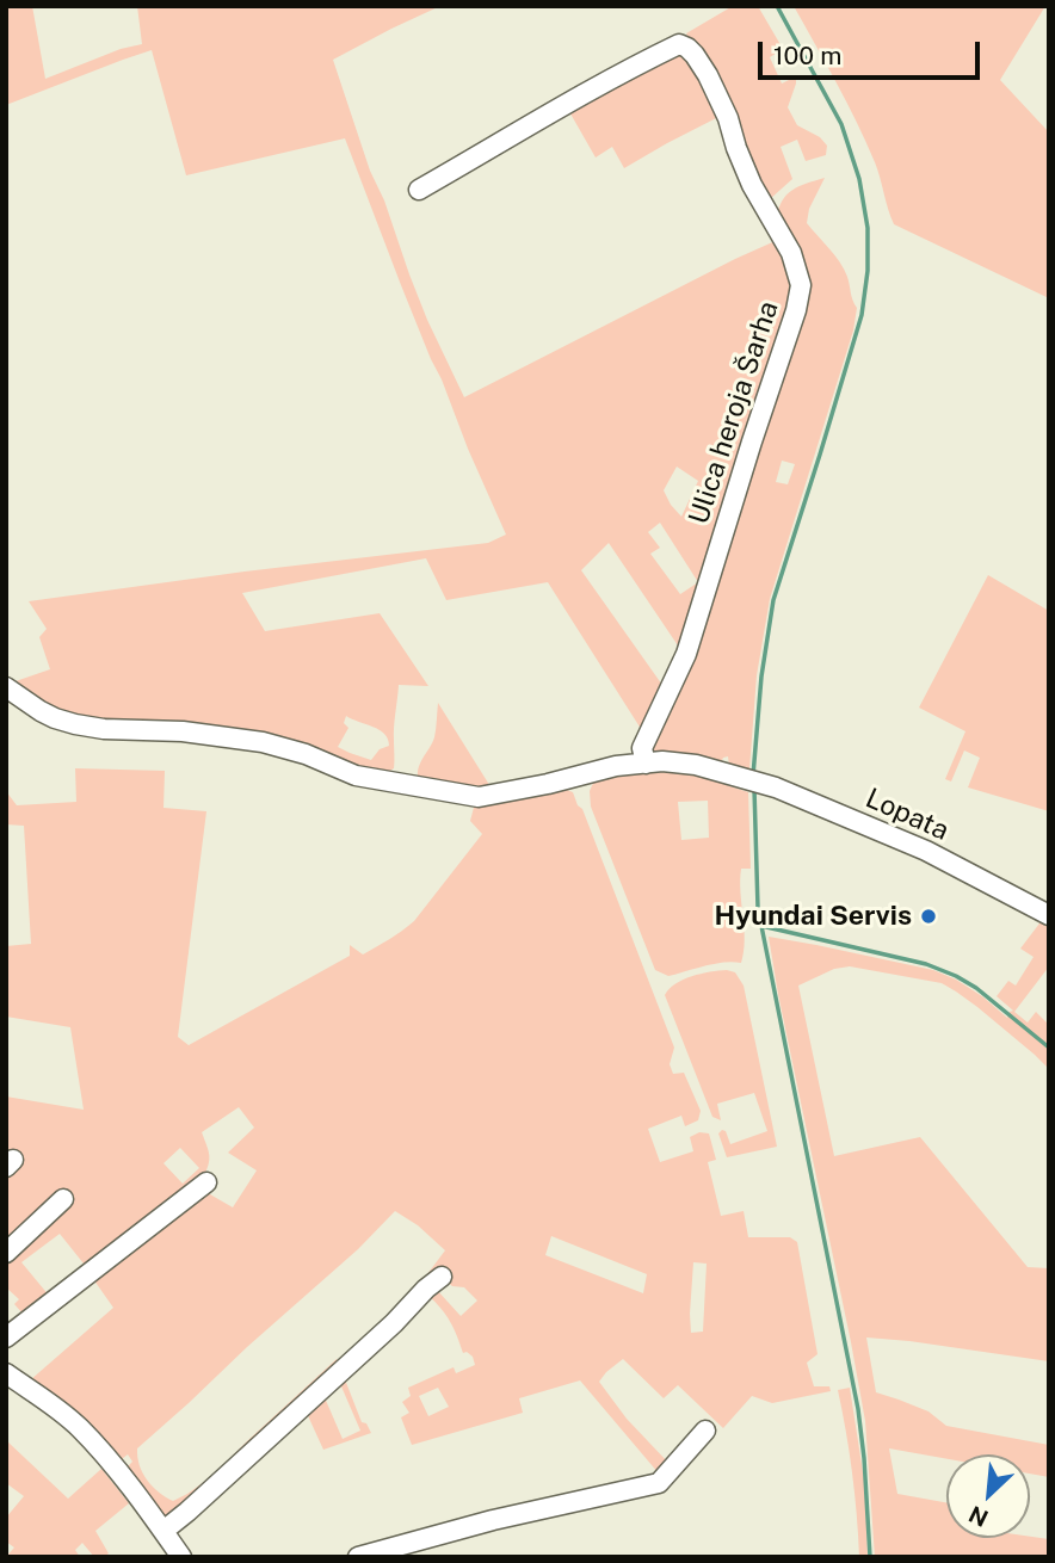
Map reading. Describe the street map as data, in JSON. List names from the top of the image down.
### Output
{
  "streets": {
    "street": ["Ulica heroja Šarha", "Lopata"]
  },
  "crossings": [
    ["Ulica heroja Šarha", "Lopata"]
  ],
  "places": ["Hyundai Servis"],
  "scale_bar": "100 m",
  "north": "bottom left"
}
